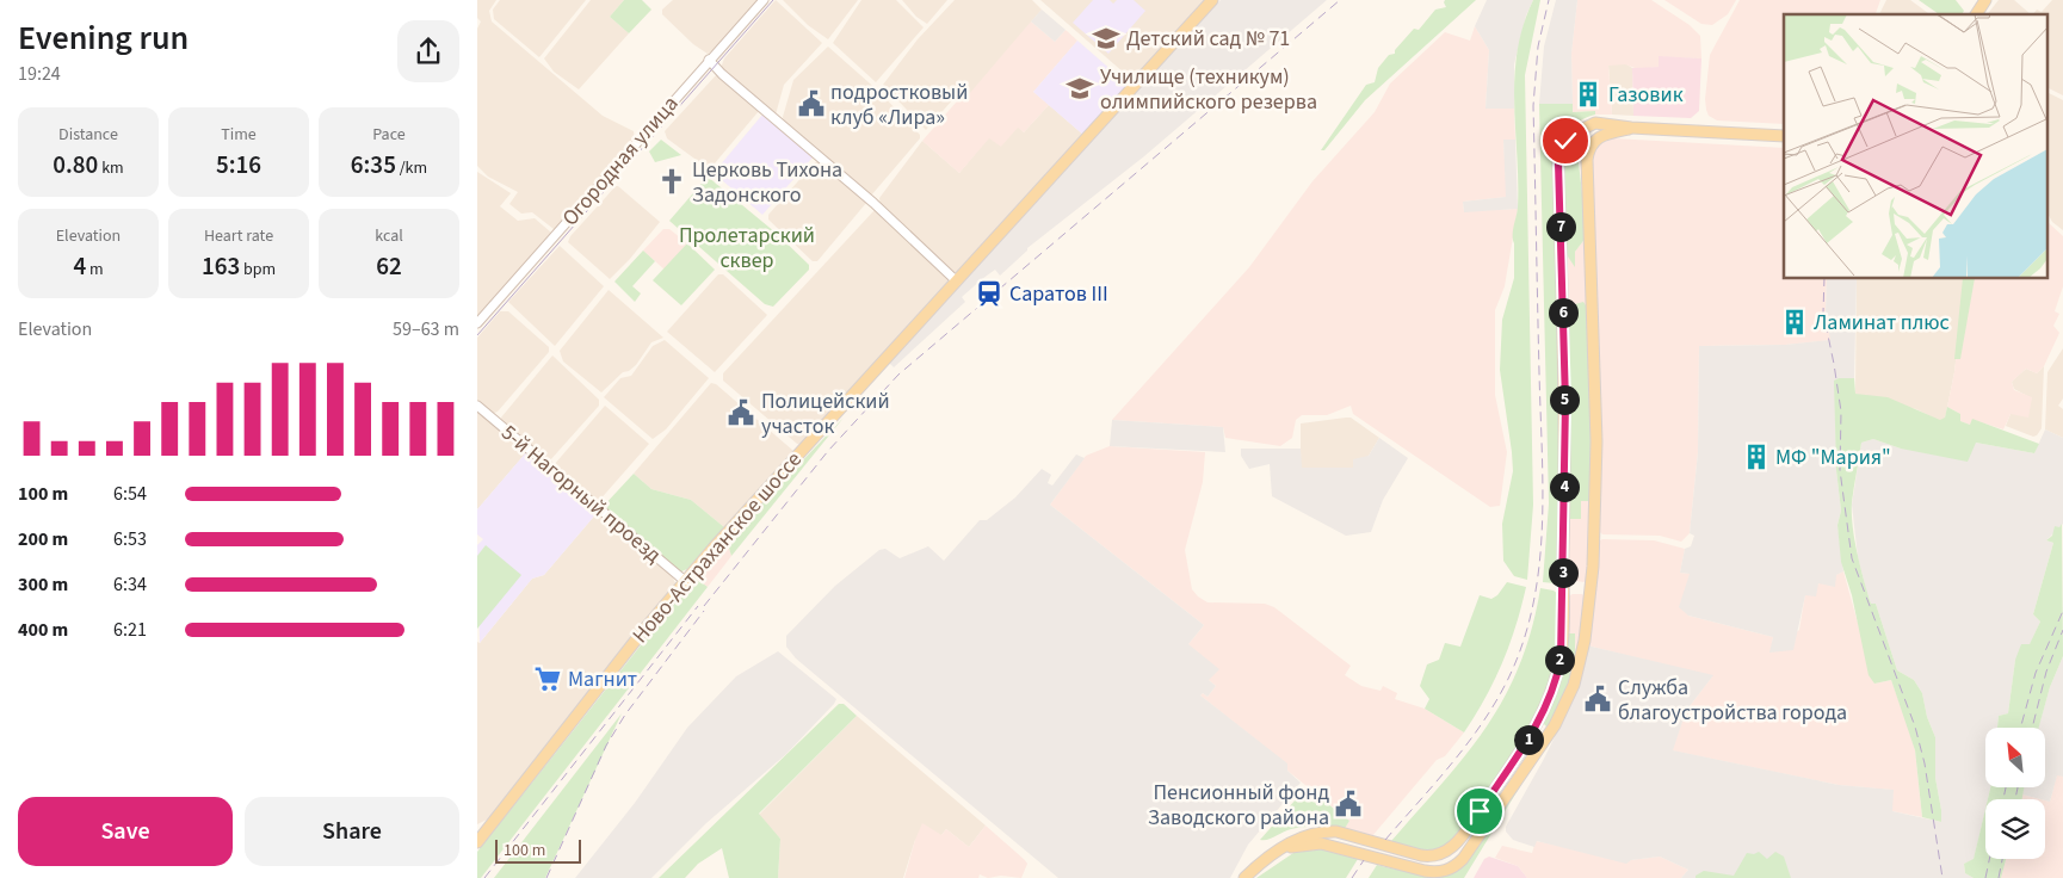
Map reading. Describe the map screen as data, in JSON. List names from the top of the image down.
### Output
{
  "streets": {
    "main road": ["Ново-Астраханское шоссе"],
    "street": ["Огородная улица", "5-й Нагорный проезд"]
  },
  "crossings": [
    ["5-й Нагорный проезд", "Ново-Астраханское шоссе"]
  ],
  "parks": ["Пролетарский сквер"],
  "places": {
    "school or university": ["Детский сад № 71", "Училище (техникум) олимпийского резерва"],
    "building": ["Газовик", "Ламинат плюс", "МФ \"Мария\""],
    "public building": [
      "подростковый клуб «Лира»",
      "Полицейский участок",
      "Служба благоустройства города",
      "Пенсионный фонд Заводского района"
    ],
    "church": ["Церковь Тихона Задонского"],
    "station": ["Саратов III"],
    "supermarket": ["Магнит"]
  },
  "scale_bar": "100 m",
  "north": "top left",
  "page": {
    "heading": ["Evening run", "19:24"],
    "stats": [
      ["Distance", "0.80 km"],
      ["Time", "5:16"],
      ["Pace", "6:35 /km"],
      ["Elevation", "4 m"],
      ["Heart rate", "163 bpm"],
      ["kcal", "62"]
    ],
    "pins": [
      "7",
      "6",
      "5",
      "4",
      "3",
      "2",
      "1"
    ],
    "chart": ["Elevation", "59–63 m"],
    "list": [
      {
        "name": "100 m",
        "note": "6:54"
      },
      {
        "name": "200 m",
        "note": "6:53"
      },
      {
        "name": "300 m",
        "note": "6:34"
      },
      {
        "name": "400 m",
        "note": "6:21"
      }
    ],
    "buttons": ["Save", "Share"],
    "scale": "100 m"
  }
}
